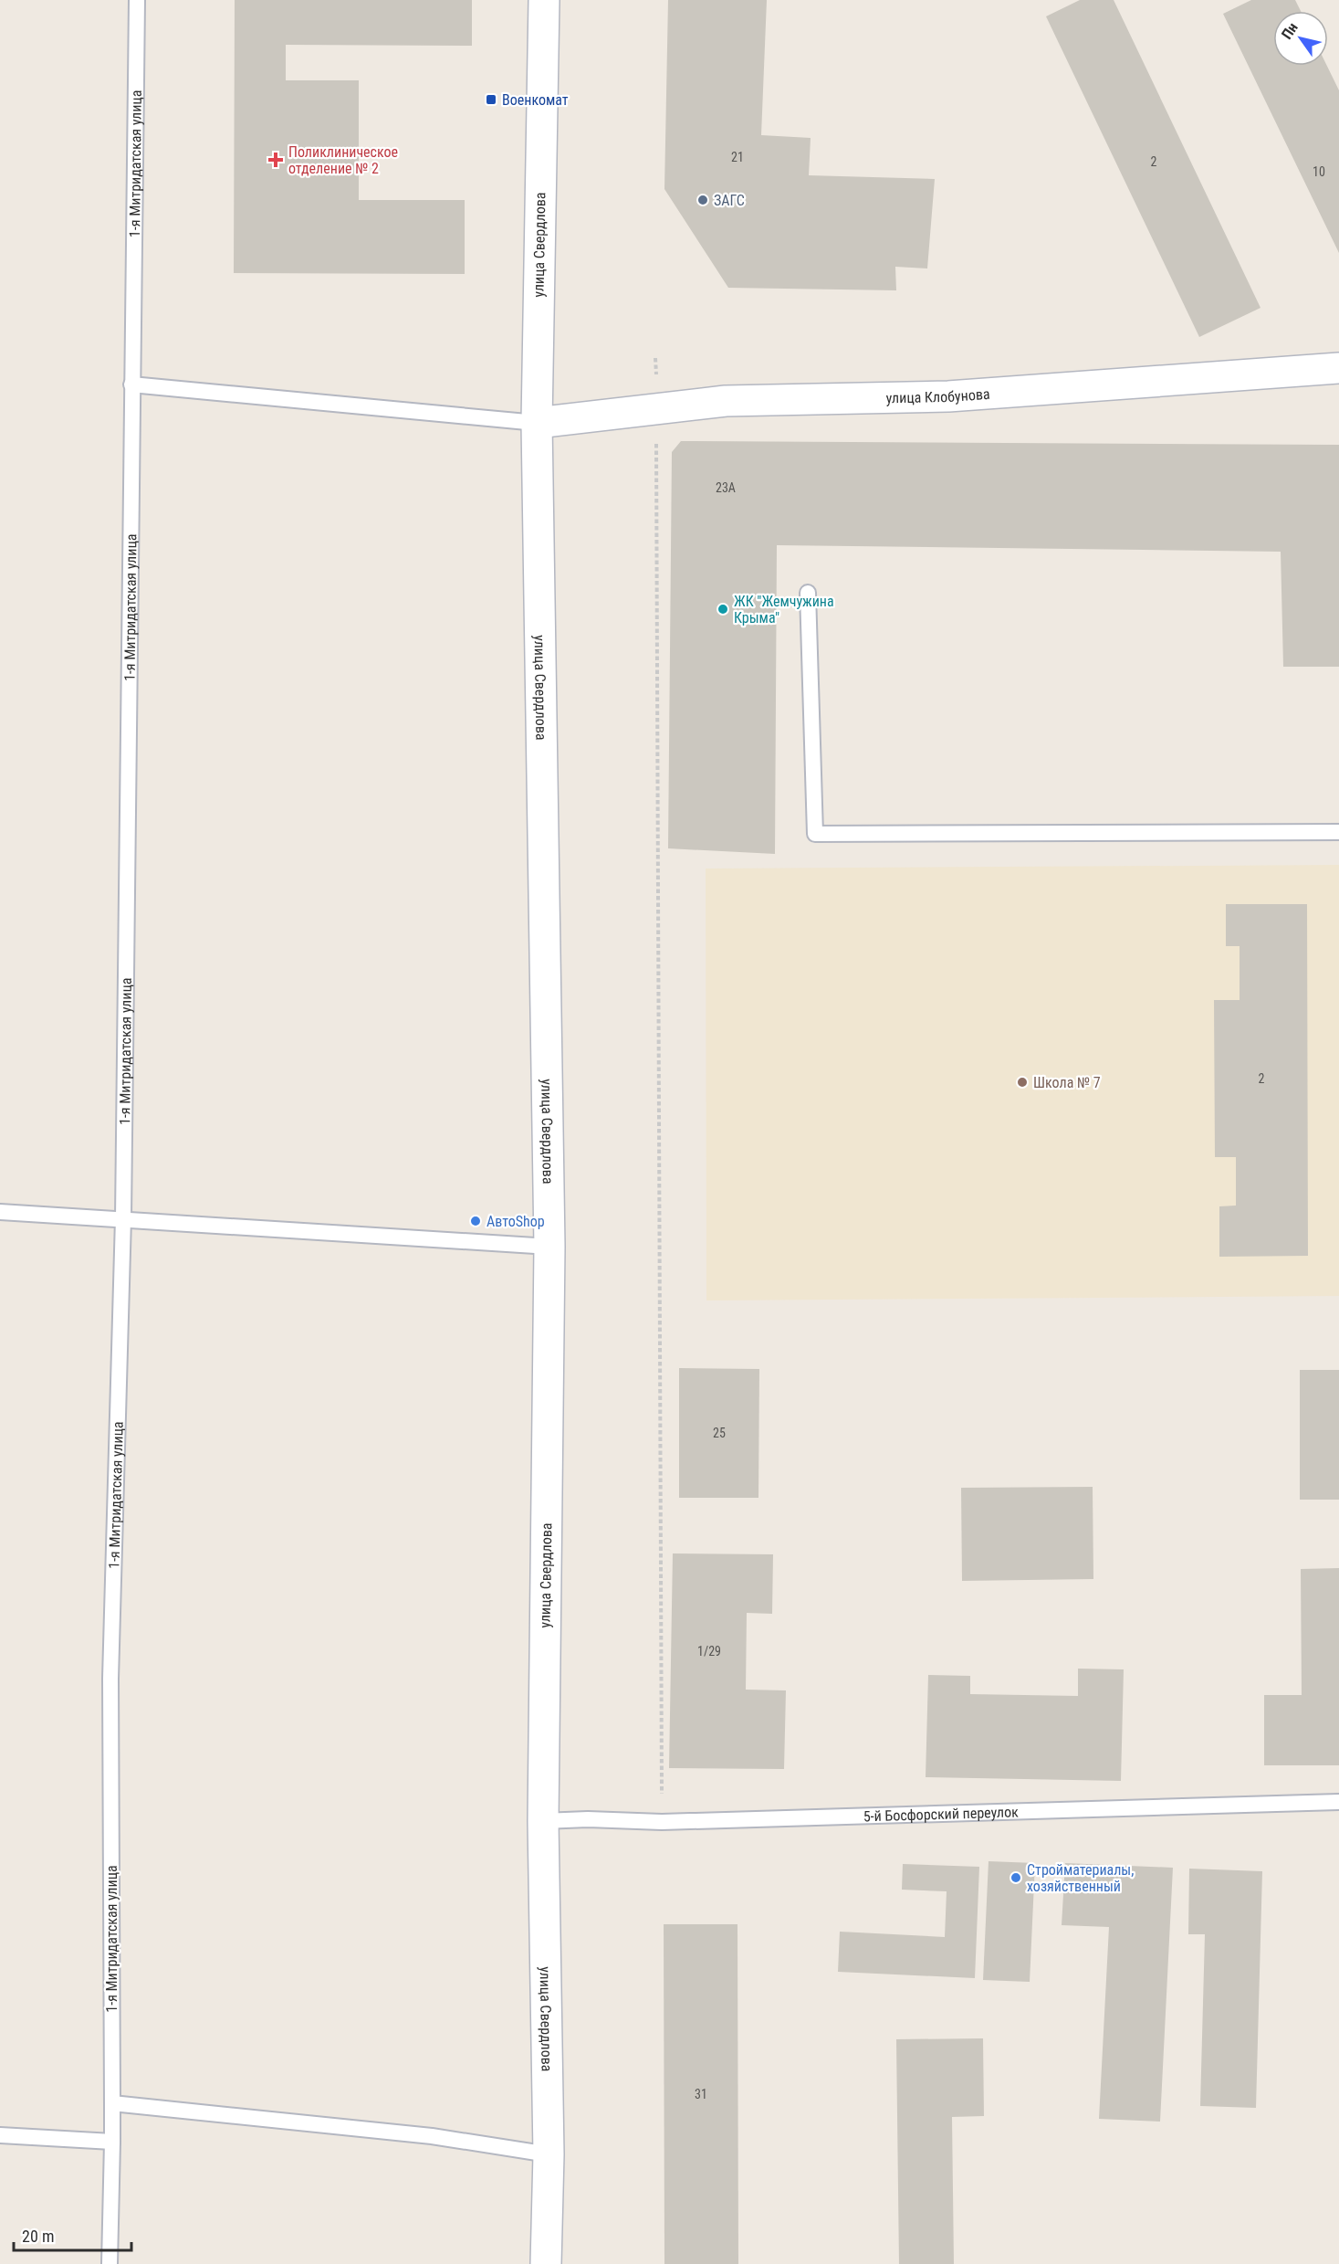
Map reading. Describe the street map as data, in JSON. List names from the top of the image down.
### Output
{
  "streets": {
    "main road": ["улица Свердлова", "улица Клобунова"],
    "lane": ["1-я Митридатская улица", "5-й Босфорский переулок"]
  },
  "crossings": [
    ["улица Свердлова", "улица Клобунова"],
    ["улица Свердлова", "5-й Босфорский переулок"]
  ],
  "places": {
    "transit": ["Военкомат"],
    "health": ["Поликлиническое отделение № 2"],
    "other": [
      "ЗАГС",
      "ЖК \"Жемчужина Крыма\"",
      "Школа № 7",
      "АвтоShop",
      "Стройматериалы, хозяйственный"
    ]
  },
  "house_numbers": [
    "21",
    "2",
    "10",
    "23А",
    "2",
    "25",
    "1/29",
    "31"
  ],
  "scale_bar": "20 m",
  "north": "top left"
}
